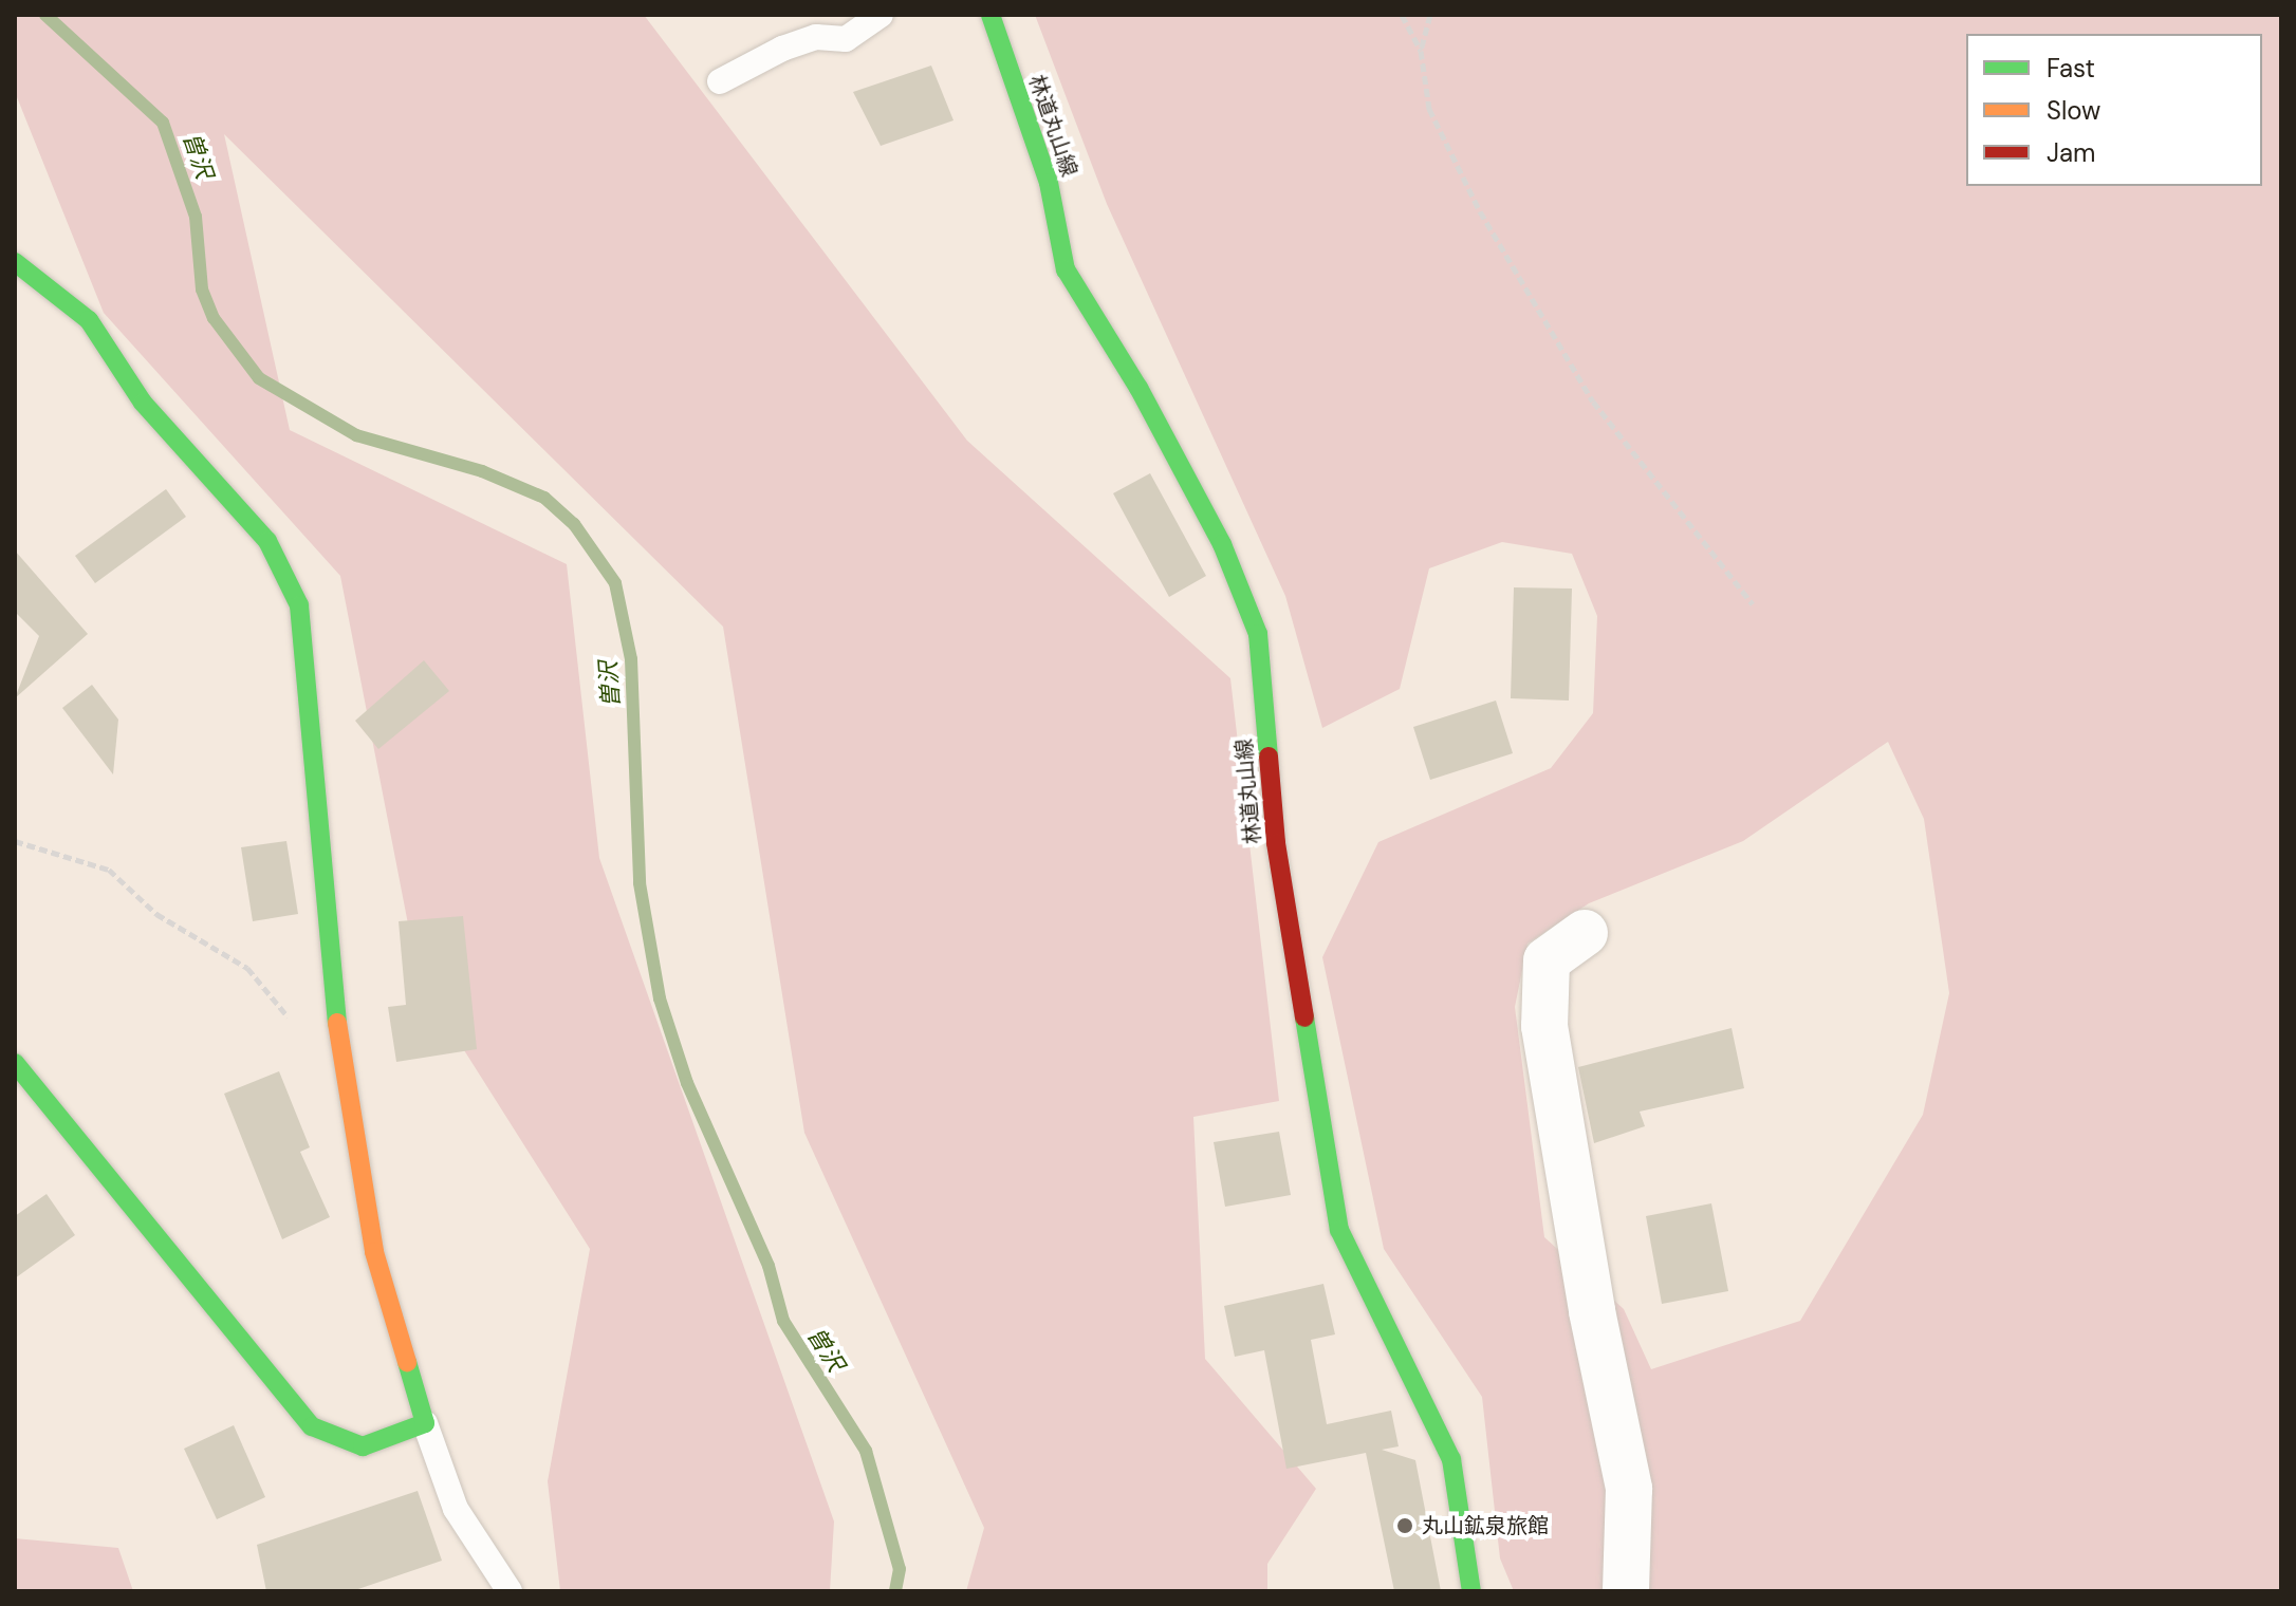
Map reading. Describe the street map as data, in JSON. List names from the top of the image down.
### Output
{
  "streets": {
    "street": ["林道丸山線"]
  },
  "water": ["曽沢"],
  "places": ["丸山鉱泉旅館"],
  "legend": ["Fast", "Slow", "Jam"]
}
